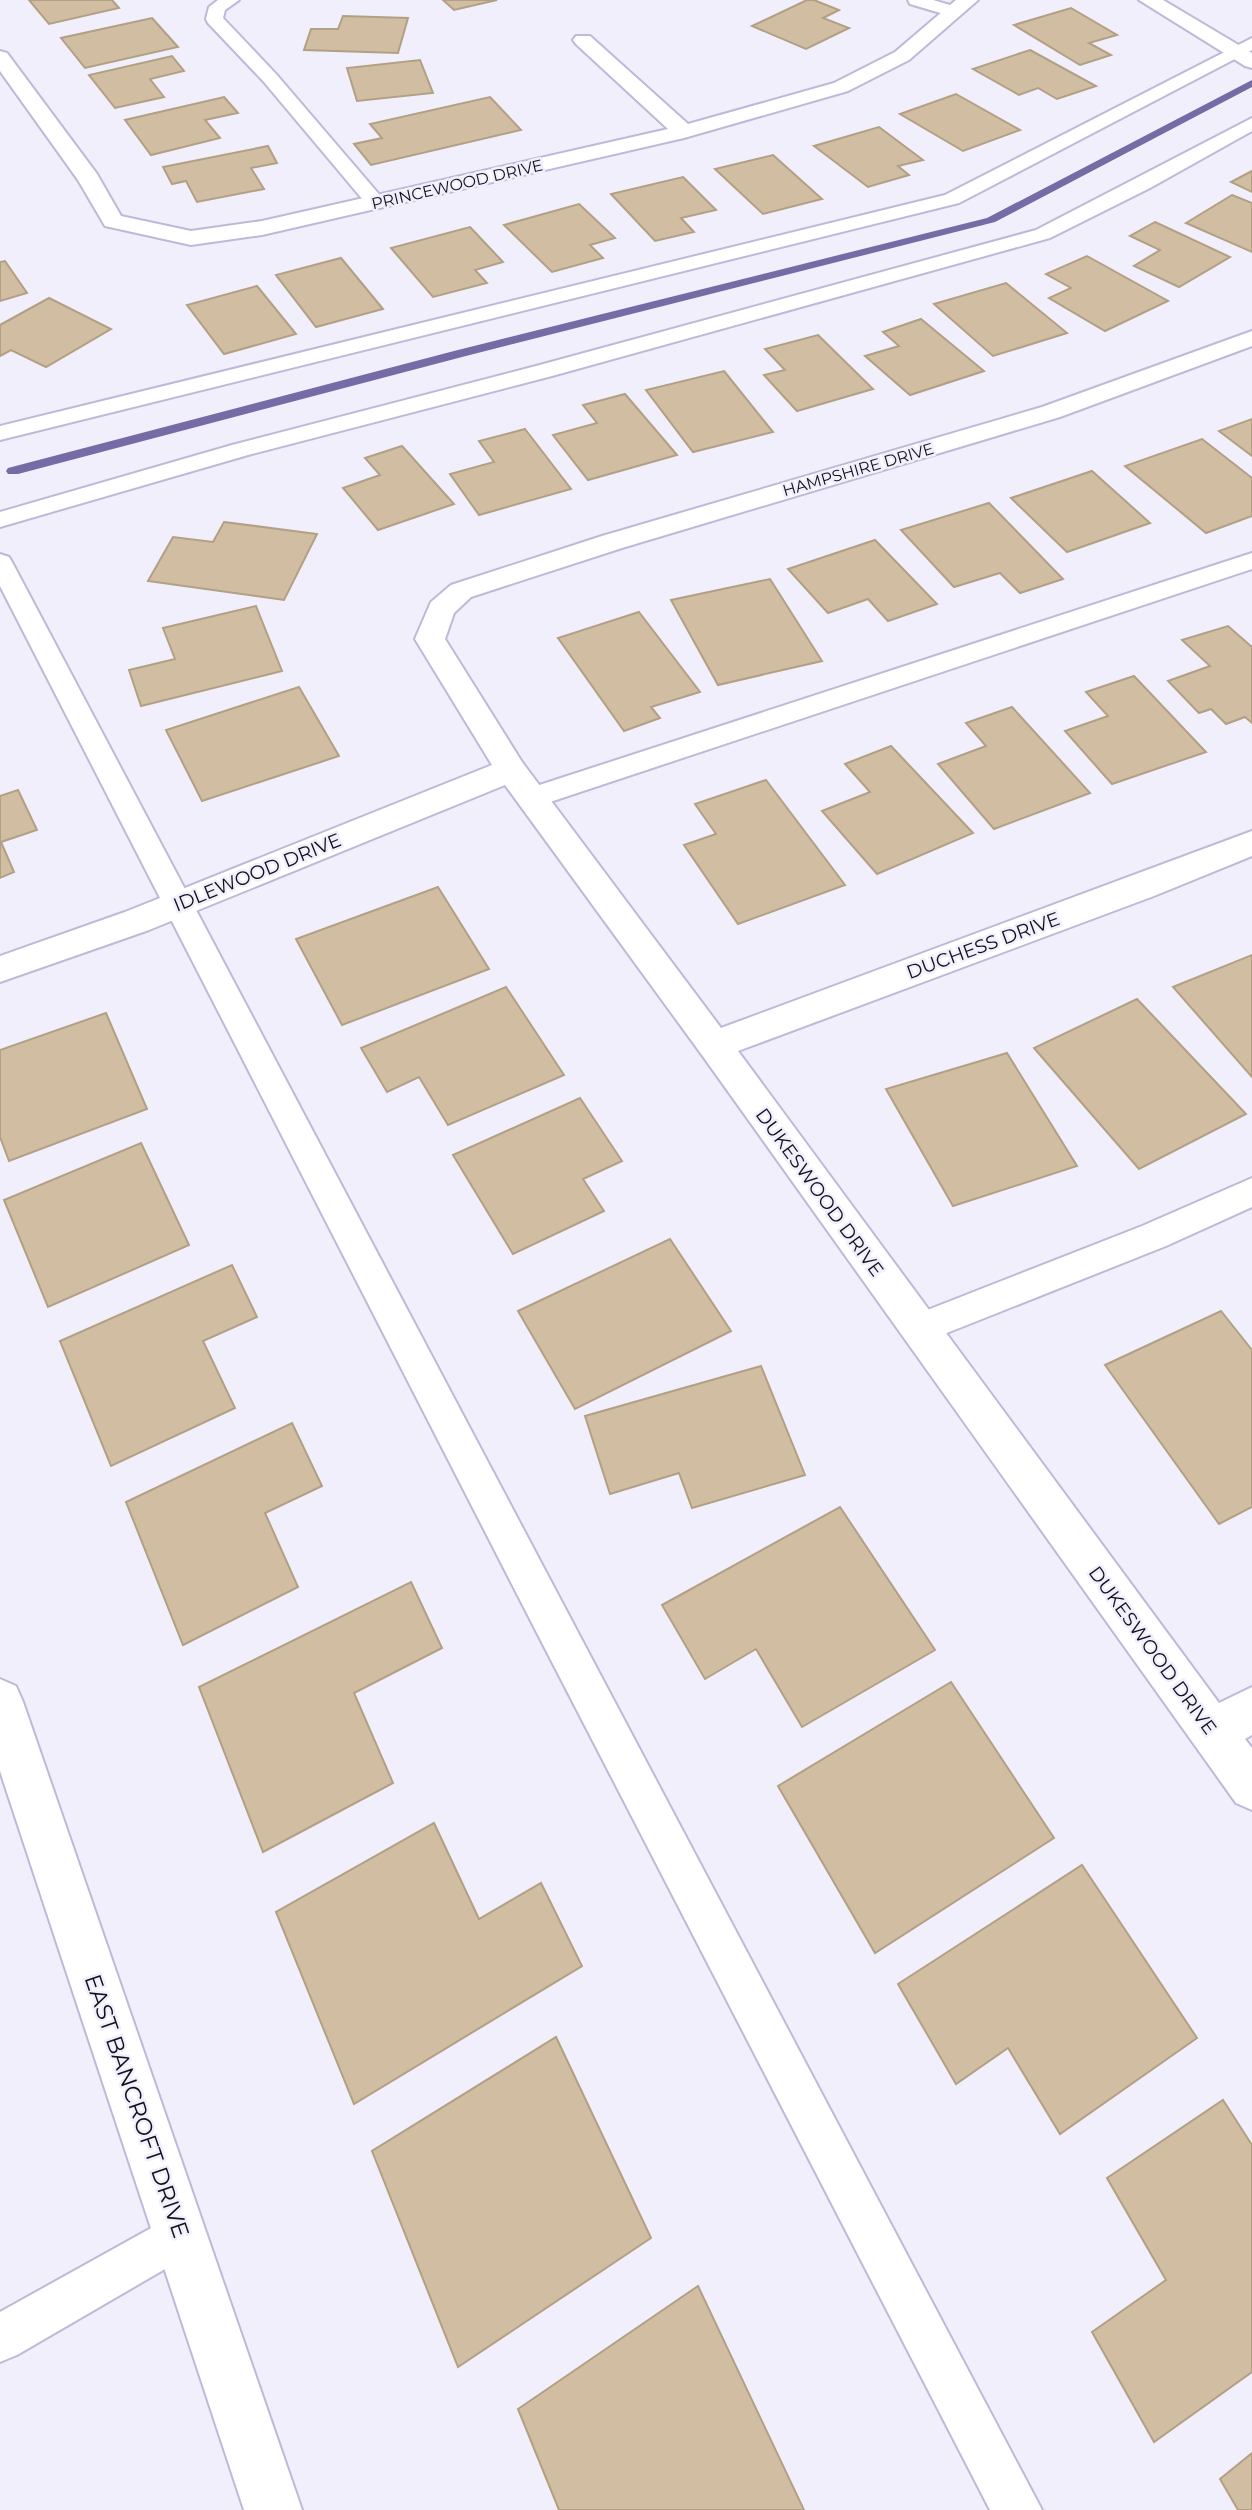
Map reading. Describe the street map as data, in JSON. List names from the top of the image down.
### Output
{
  "streets": {
    "street": [
      "PRINCEWOOD DRIVE",
      "HAMPSHIRE DRIVE",
      "IDLEWOOD DRIVE",
      "DUCHESS DRIVE",
      "DUKESWOOD DRIVE",
      "EAST BANCROFT DRIVE"
    ]
  },
  "crossings": [
    ["HAMPSHIRE DRIVE", "DUKESWOOD DRIVE"],
    ["IDLEWOOD DRIVE", "DUKESWOOD DRIVE"],
    ["DUCHESS DRIVE", "DUKESWOOD DRIVE"]
  ]
}
